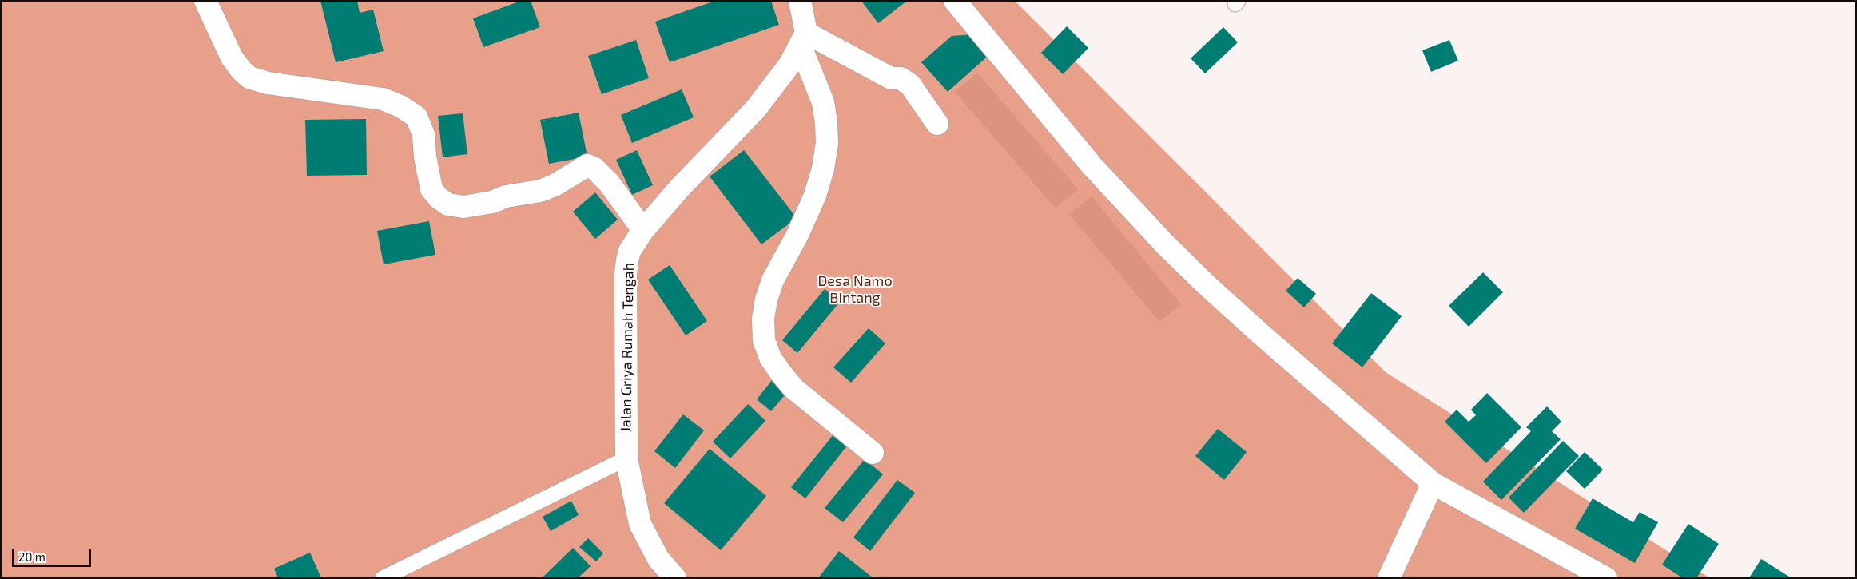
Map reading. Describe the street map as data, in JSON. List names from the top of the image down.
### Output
{
  "streets": {
    "street": ["Jalan Griya Rumah Tengah"]
  },
  "parks": ["Desa Namo Bintang"],
  "scale_bar": "20 m"
}
